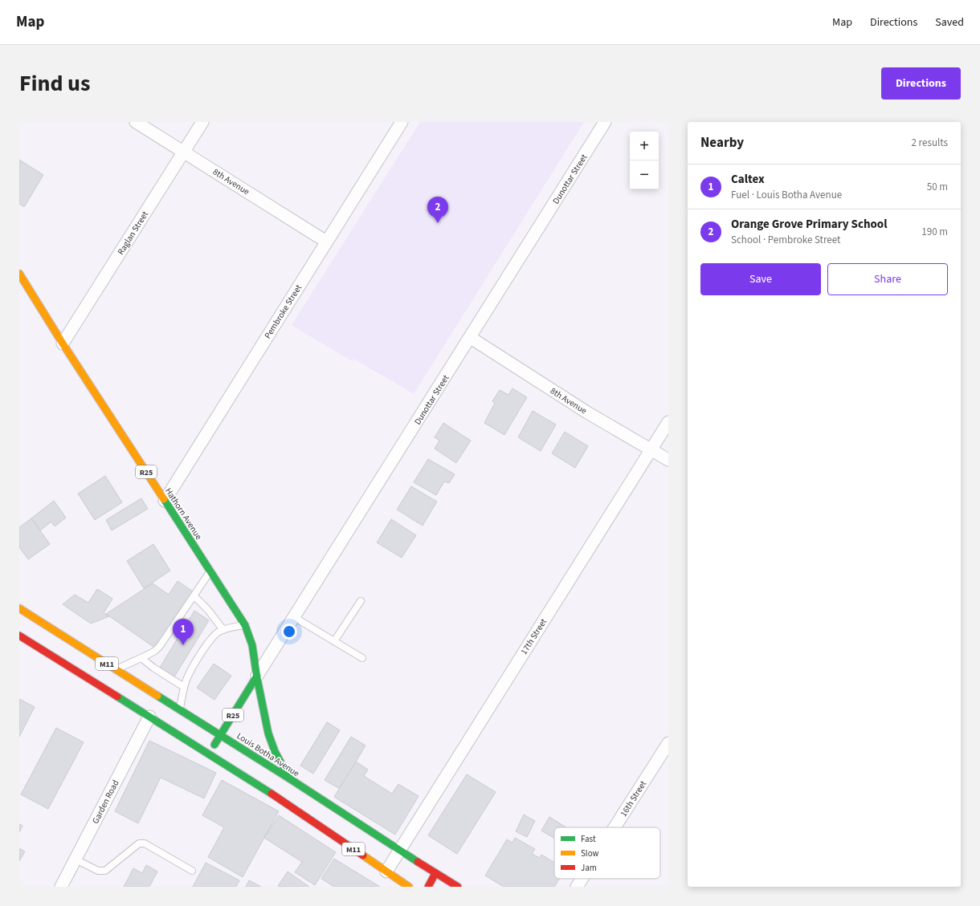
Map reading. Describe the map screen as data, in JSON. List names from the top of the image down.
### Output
{
  "streets": {
    "main road": [
      "R25",
      "Hathorn Avenue",
      "M11",
      "Louis Botha Avenue"
    ],
    "street": [
      "Dunottar Street",
      "8th Avenue",
      "Raglan Street",
      "Pembroke Street",
      "17th Street",
      "16th Street",
      "Garden Road"
    ]
  },
  "crossings": [
    ["Dunottar Street", "8th Avenue"],
    ["Dunottar Street", "R25"],
    ["Dunottar Street", "Hathorn Avenue"],
    ["8th Avenue", "Raglan Street"],
    ["8th Avenue", "Pembroke Street"],
    ["8th Avenue", "17th Street"],
    ["Raglan Street", "Hathorn Avenue"],
    ["Pembroke Street", "Hathorn Avenue"],
    ["R25", "Hathorn Avenue"],
    ["R25", "M11"],
    ["R25", "Louis Botha Avenue"],
    ["Hathorn Avenue", "Louis Botha Avenue"],
    ["17th Street", "M11"],
    ["17th Street", "Louis Botha Avenue"],
    ["M11", "Garden Road"]
  ],
  "legend": ["Fast", "Slow", "Jam"],
  "page": {
    "header": "Map",
    "nav": ["Map", "Directions", "Saved"],
    "title": "Find us",
    "buttons": [
      "Directions",
      ["Save", "Share"]
    ],
    "heading": ["Nearby", "2 results"],
    "map_buttons": ["+", "−"],
    "list": [
      {
        "mark": "1",
        "name": "Caltex",
        "note": "Fuel · Louis Botha Avenue",
        "value": "50 m"
      },
      {
        "mark": "2",
        "name": "Orange Grove Primary School",
        "note": "School · Pembroke Street",
        "value": "190 m"
      }
    ],
    "pins": ["2", "1"]
  }
}
